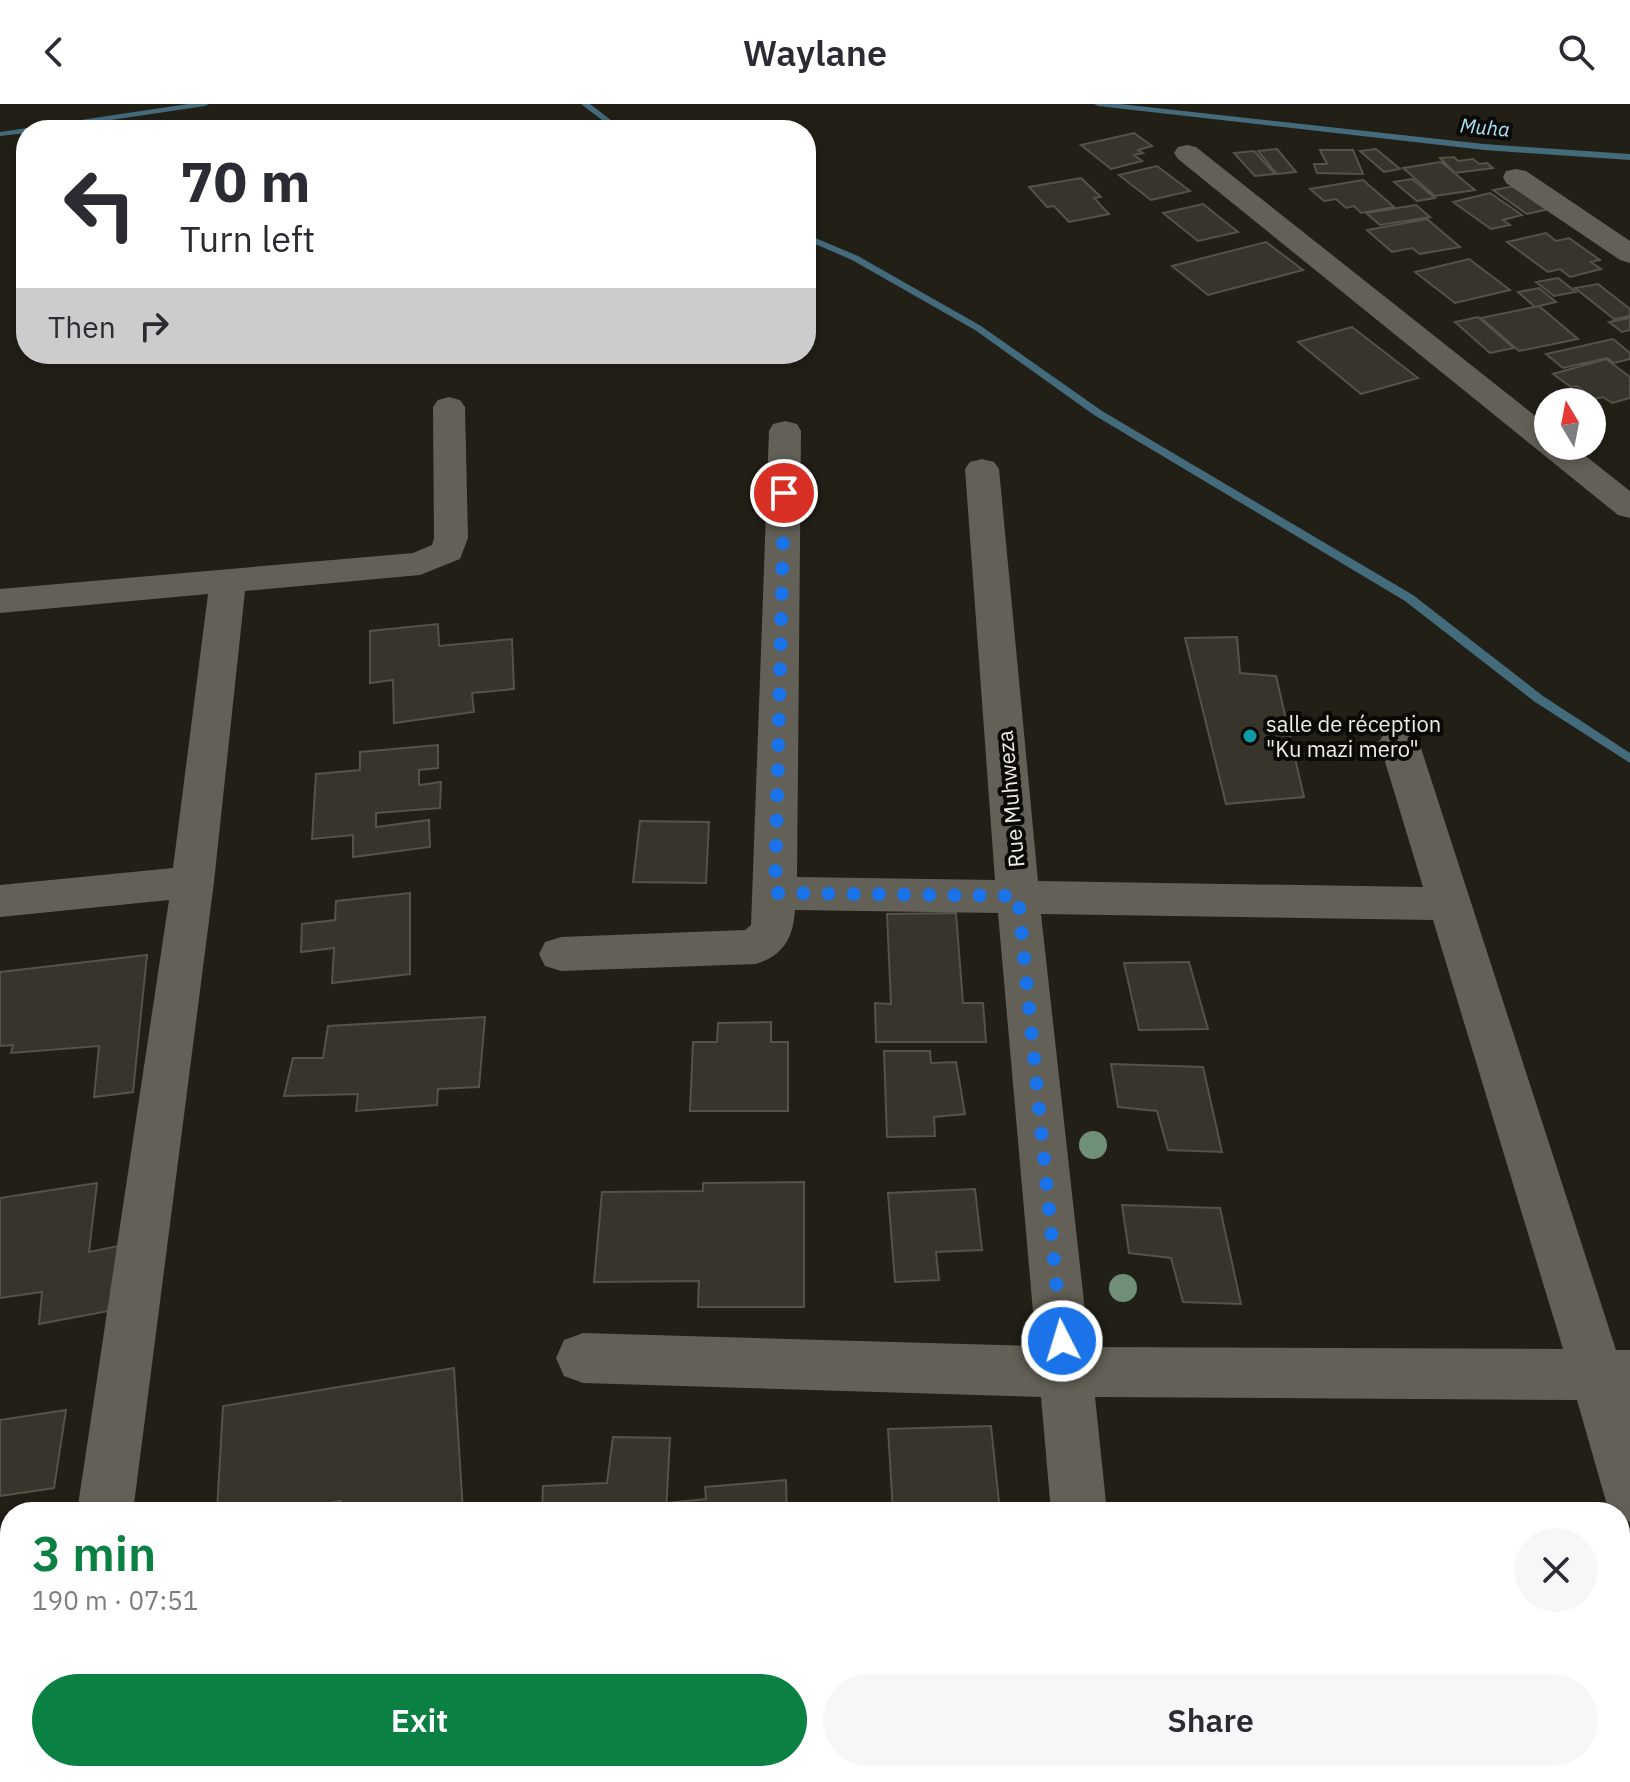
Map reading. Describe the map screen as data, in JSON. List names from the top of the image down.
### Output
{
  "streets": {
    "street": ["Rue Muhweza"]
  },
  "water": ["Muha"],
  "places": ["salle de réception \"Ku mazi mero\""],
  "north": "top",
  "page": {
    "header": "Waylane",
    "turn": ["70 m", "Turn left"],
    "then": "Then",
    "heading": ["3 min", "190 m · 07:51"],
    "buttons": ["Exit", "Share"]
  }
}
